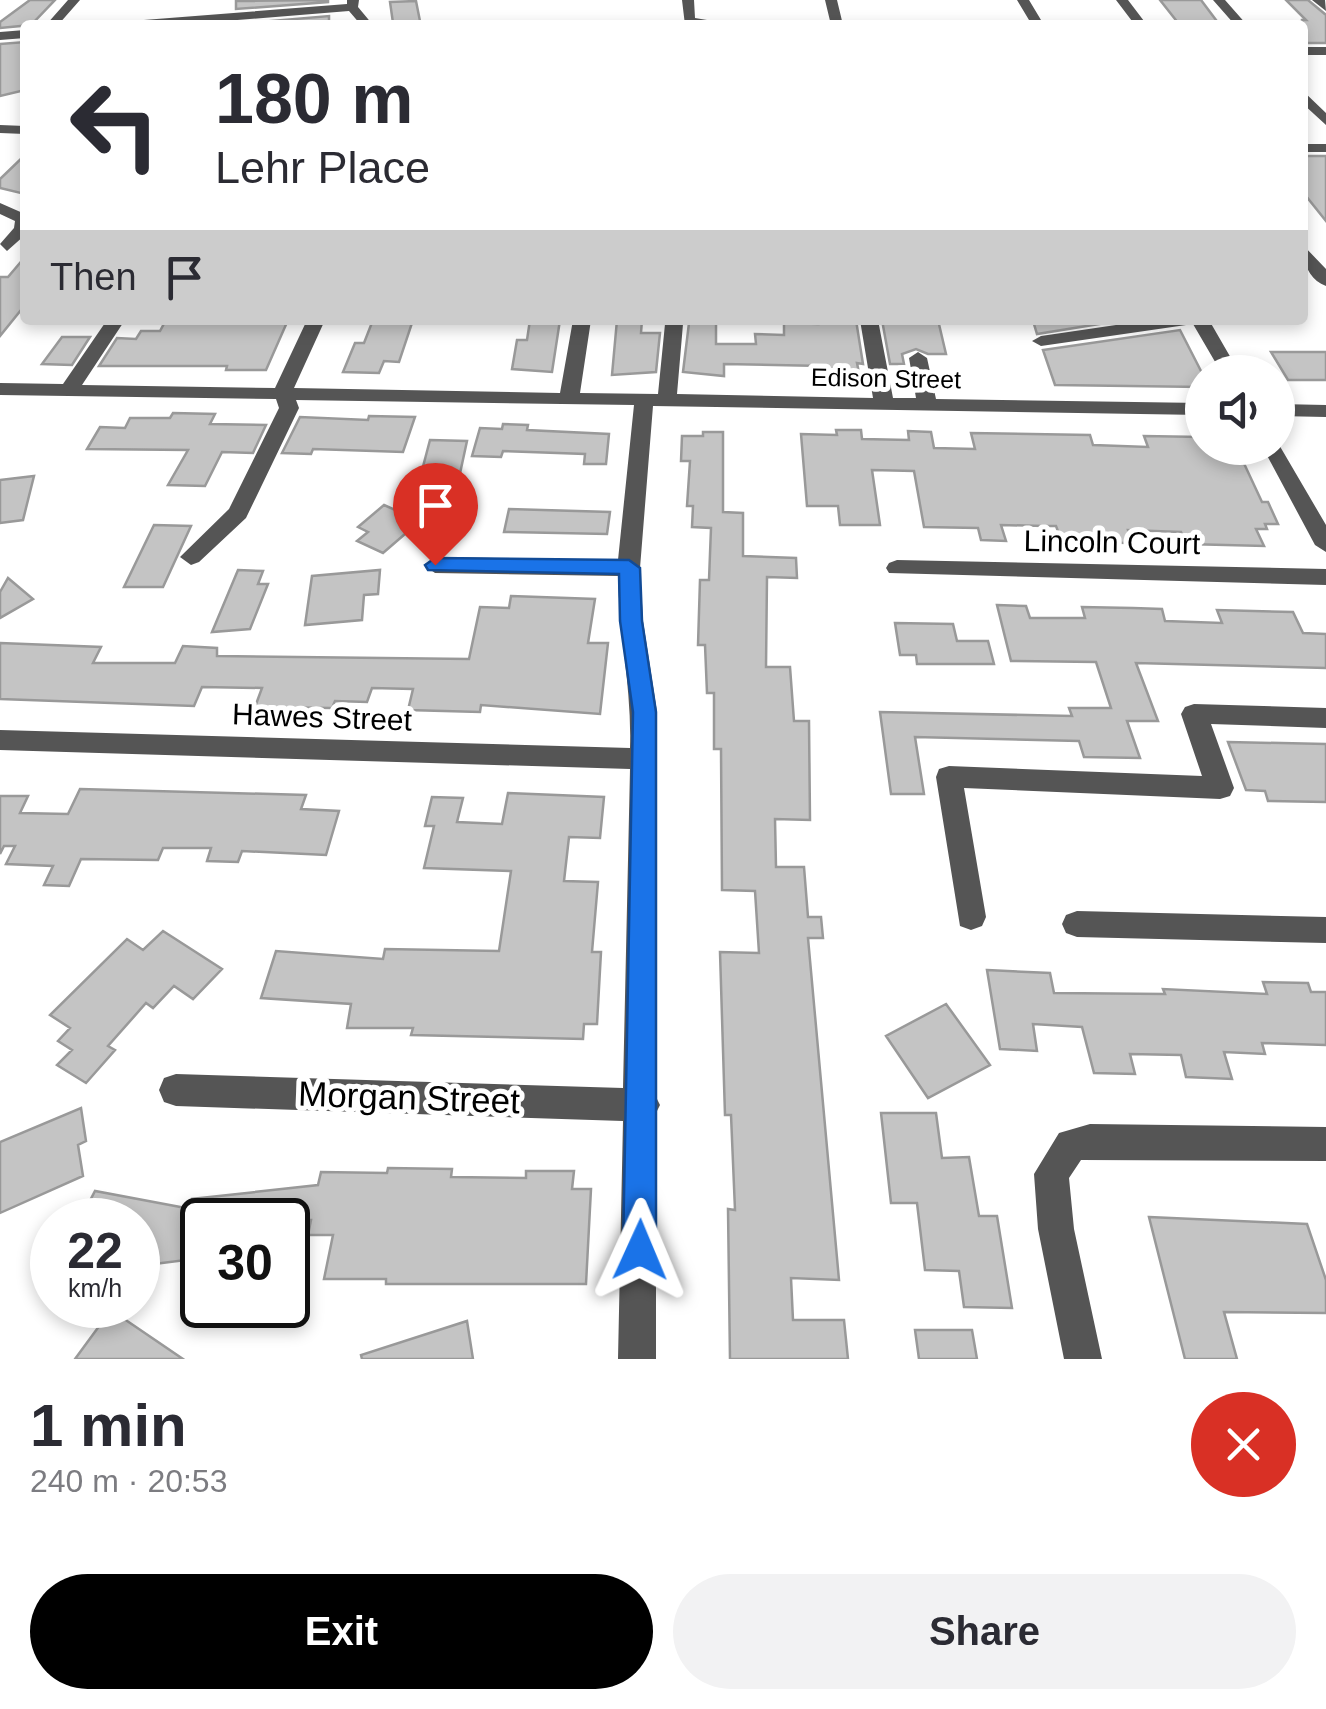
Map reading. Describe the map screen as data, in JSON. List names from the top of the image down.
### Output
{
  "streets": {
    "street": [
      "Edison Street",
      "Lincoln Court",
      "Hawes Street",
      "Morgan Street"
    ]
  },
  "page": {
    "turn": ["180 m", "Lehr Place"],
    "then": "Then",
    "speed": "22 km/h",
    "limit": "30",
    "heading": ["1 min", "240 m · 20:53"],
    "buttons": ["Exit", "Share"]
  }
}
